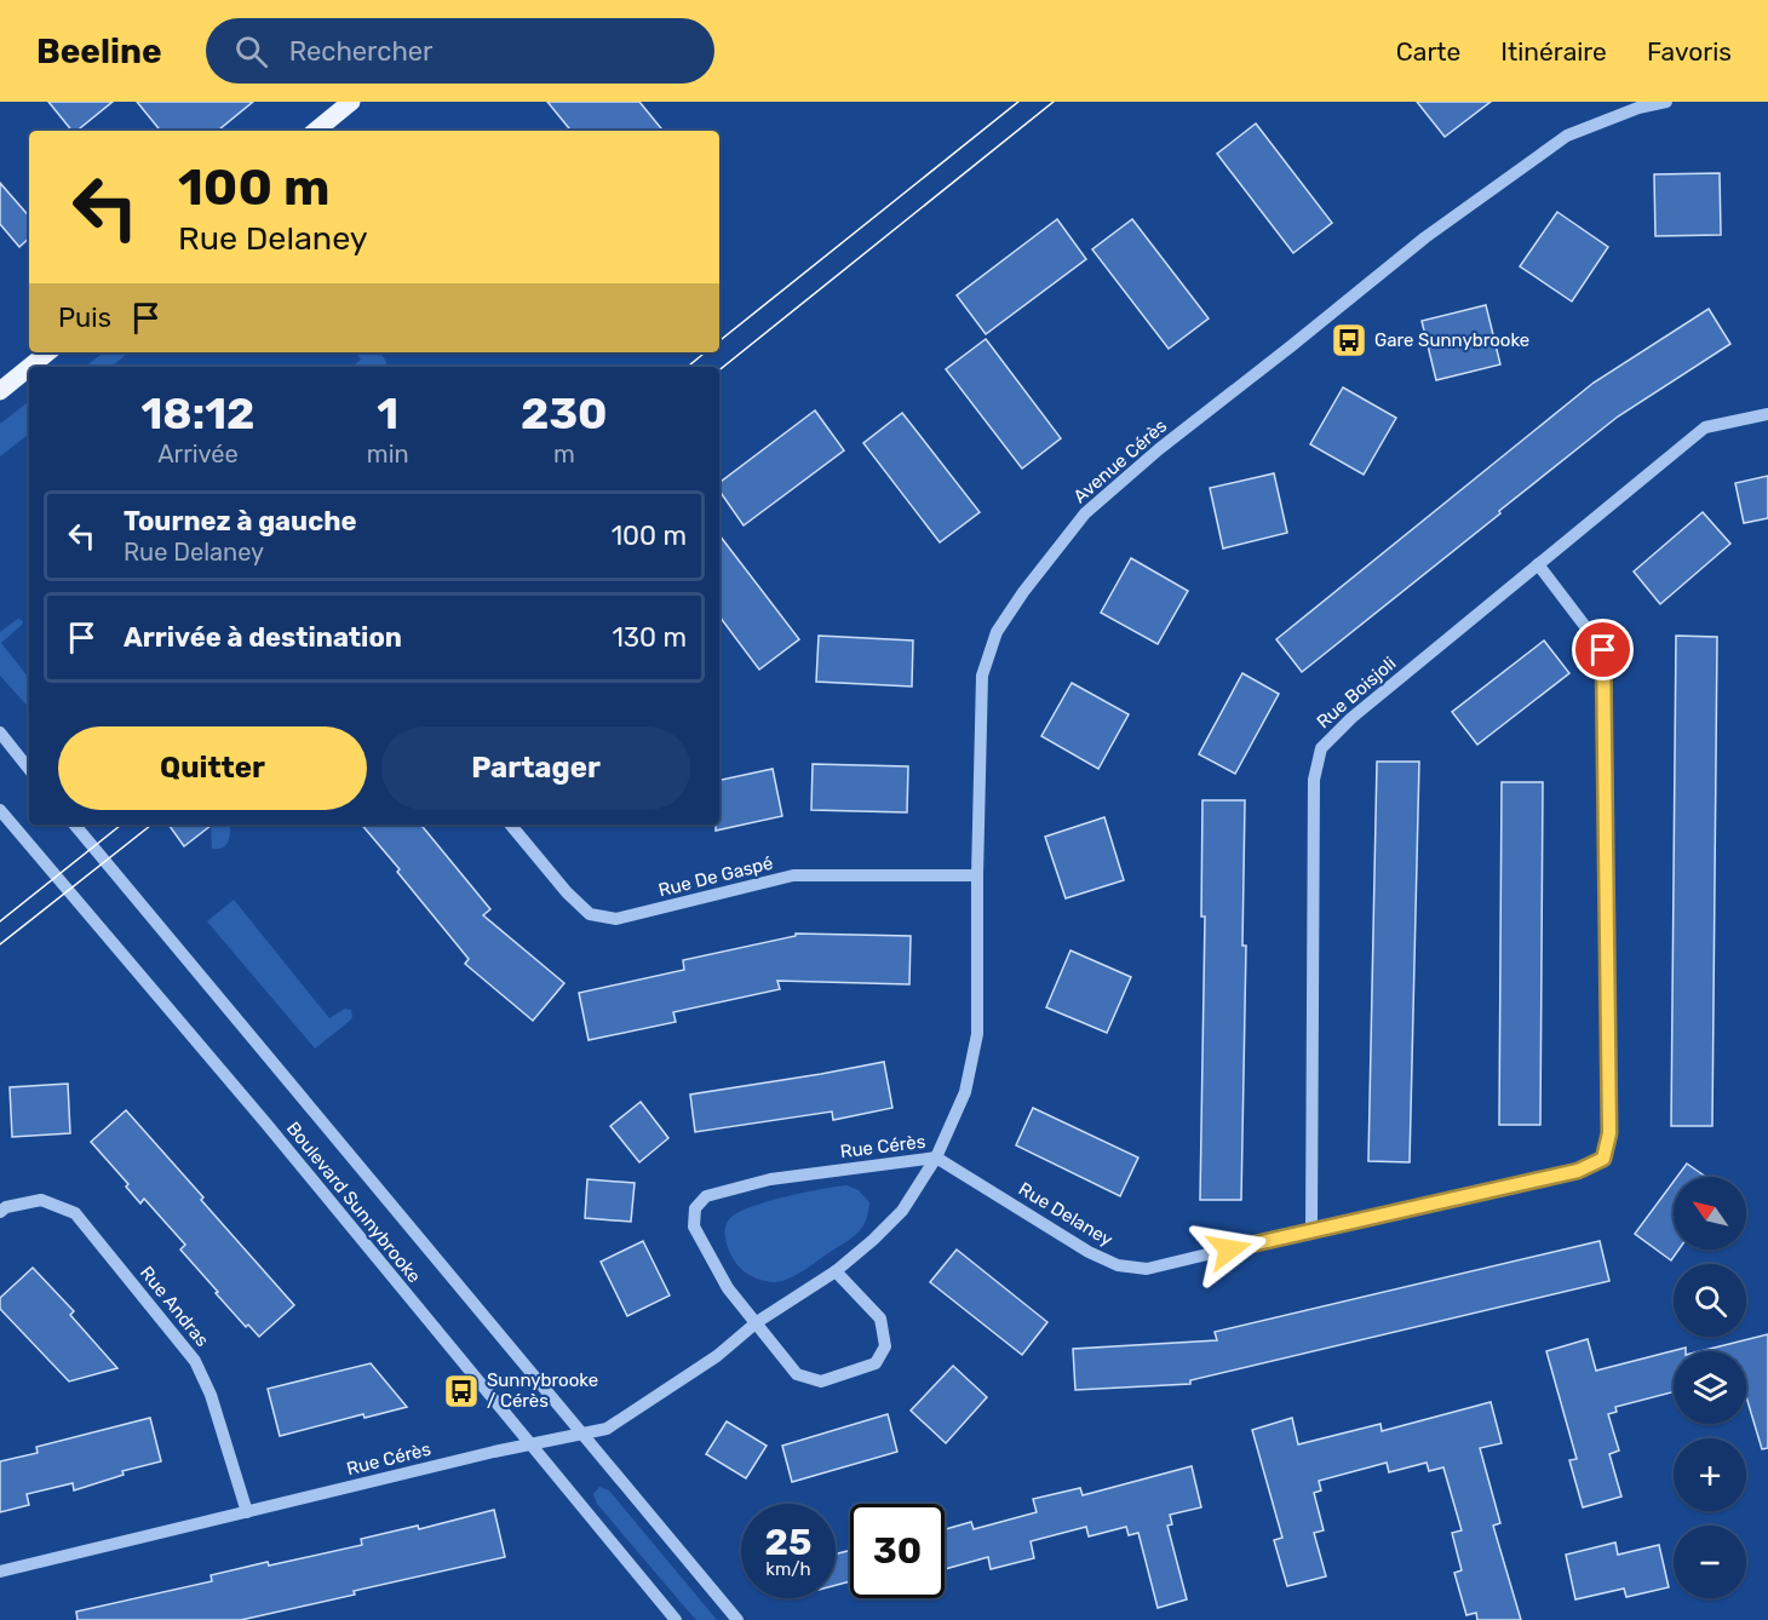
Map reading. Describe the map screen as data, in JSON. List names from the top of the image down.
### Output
{
  "streets": {
    "street": [
      "Avenue Cérès",
      "Rue Boisjoli",
      "Rue De Gaspé",
      "Rue Cérès",
      "Boulevard Sunnybrooke",
      "Rue Delaney",
      "Rue Andras"
    ]
  },
  "crossings": [
    ["Avenue Cérès", "Rue De Gaspé"],
    ["Avenue Cérès", "Rue Cérès"],
    ["Avenue Cérès", "Rue Delaney"],
    ["Rue Boisjoli", "Rue Delaney"],
    ["Rue Cérès", "Boulevard Sunnybrooke"],
    ["Rue Cérès", "Rue Delaney"],
    ["Rue Cérès", "Rue Andras"]
  ],
  "places": {
    "bus stop": ["Gare Sunnybrooke", "Sunnybrooke / Cérès"]
  },
  "north": "top left",
  "page": {
    "header": "Beeline",
    "search": "Rechercher",
    "nav": ["Carte", "Itinéraire", "Favoris"],
    "turn": ["100 m", "Rue Delaney"],
    "then": "Puis",
    "eta": [
      "18:12",
      "Arrivée",
      "1",
      "min",
      "230",
      "m"
    ],
    "list": [
      {
        "name": "Tournez à gauche",
        "note": "Rue Delaney",
        "value": "100 m"
      },
      {
        "name": "Arrivée à destination",
        "value": "130 m"
      }
    ],
    "buttons": ["Quitter", "Partager"],
    "map_buttons": ["+", "−"],
    "speed": "25 km/h",
    "limit": "30"
  }
}
